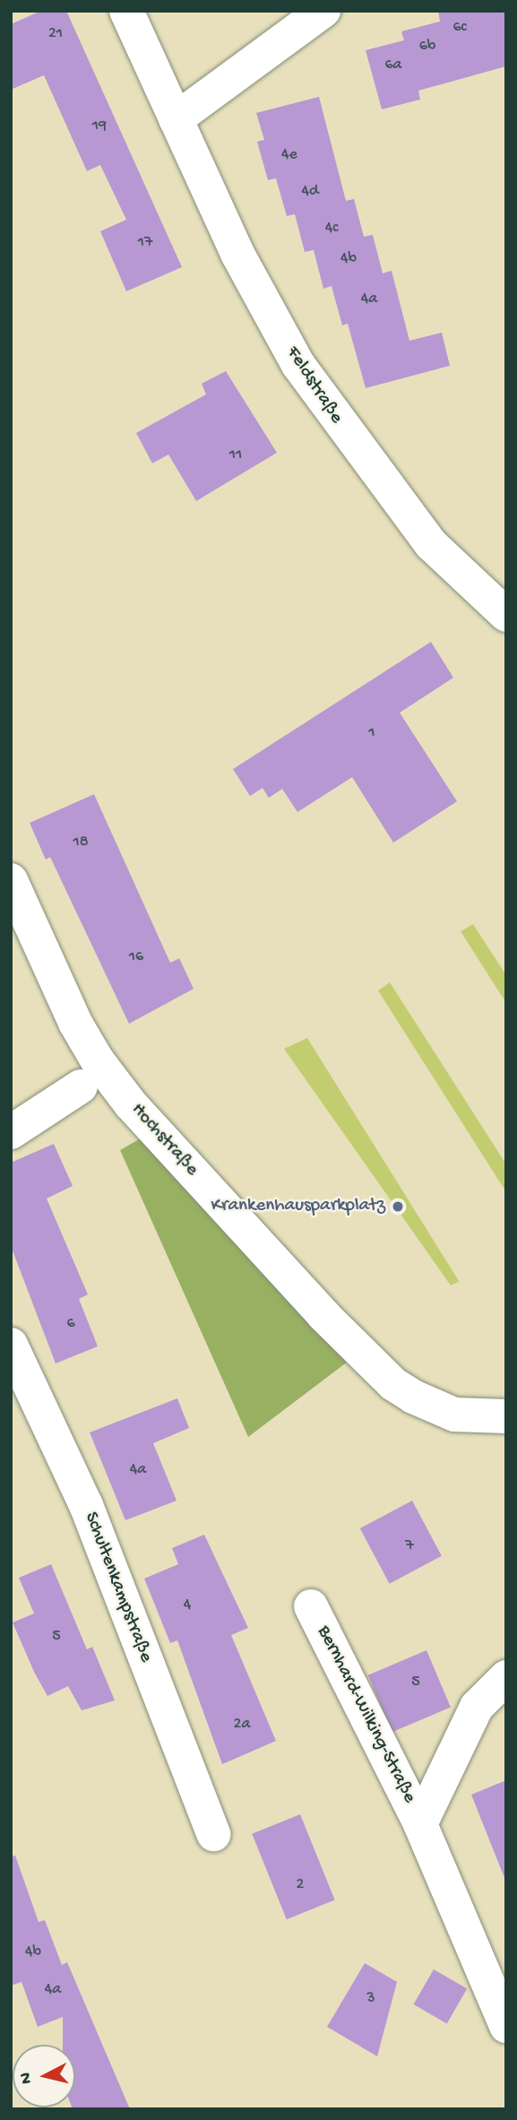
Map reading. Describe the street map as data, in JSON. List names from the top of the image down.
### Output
{
  "streets": {
    "street": [
      "Feldstraße",
      "Hochstraße",
      "Schultenkampstraße",
      "Bernhard-Wilking-Straße"
    ]
  },
  "places": ["Krankenhausparkplatz"],
  "house_numbers": [
    "6c",
    "21",
    "6b",
    "6a",
    "19",
    "4e",
    "4d",
    "4c",
    "17",
    "4b",
    "4a",
    "11",
    "1",
    "18",
    "16",
    "6",
    "4a",
    "7",
    "4",
    "5",
    "5",
    "2a",
    "2",
    "4b",
    "4a",
    "3"
  ],
  "north": "left"
}
